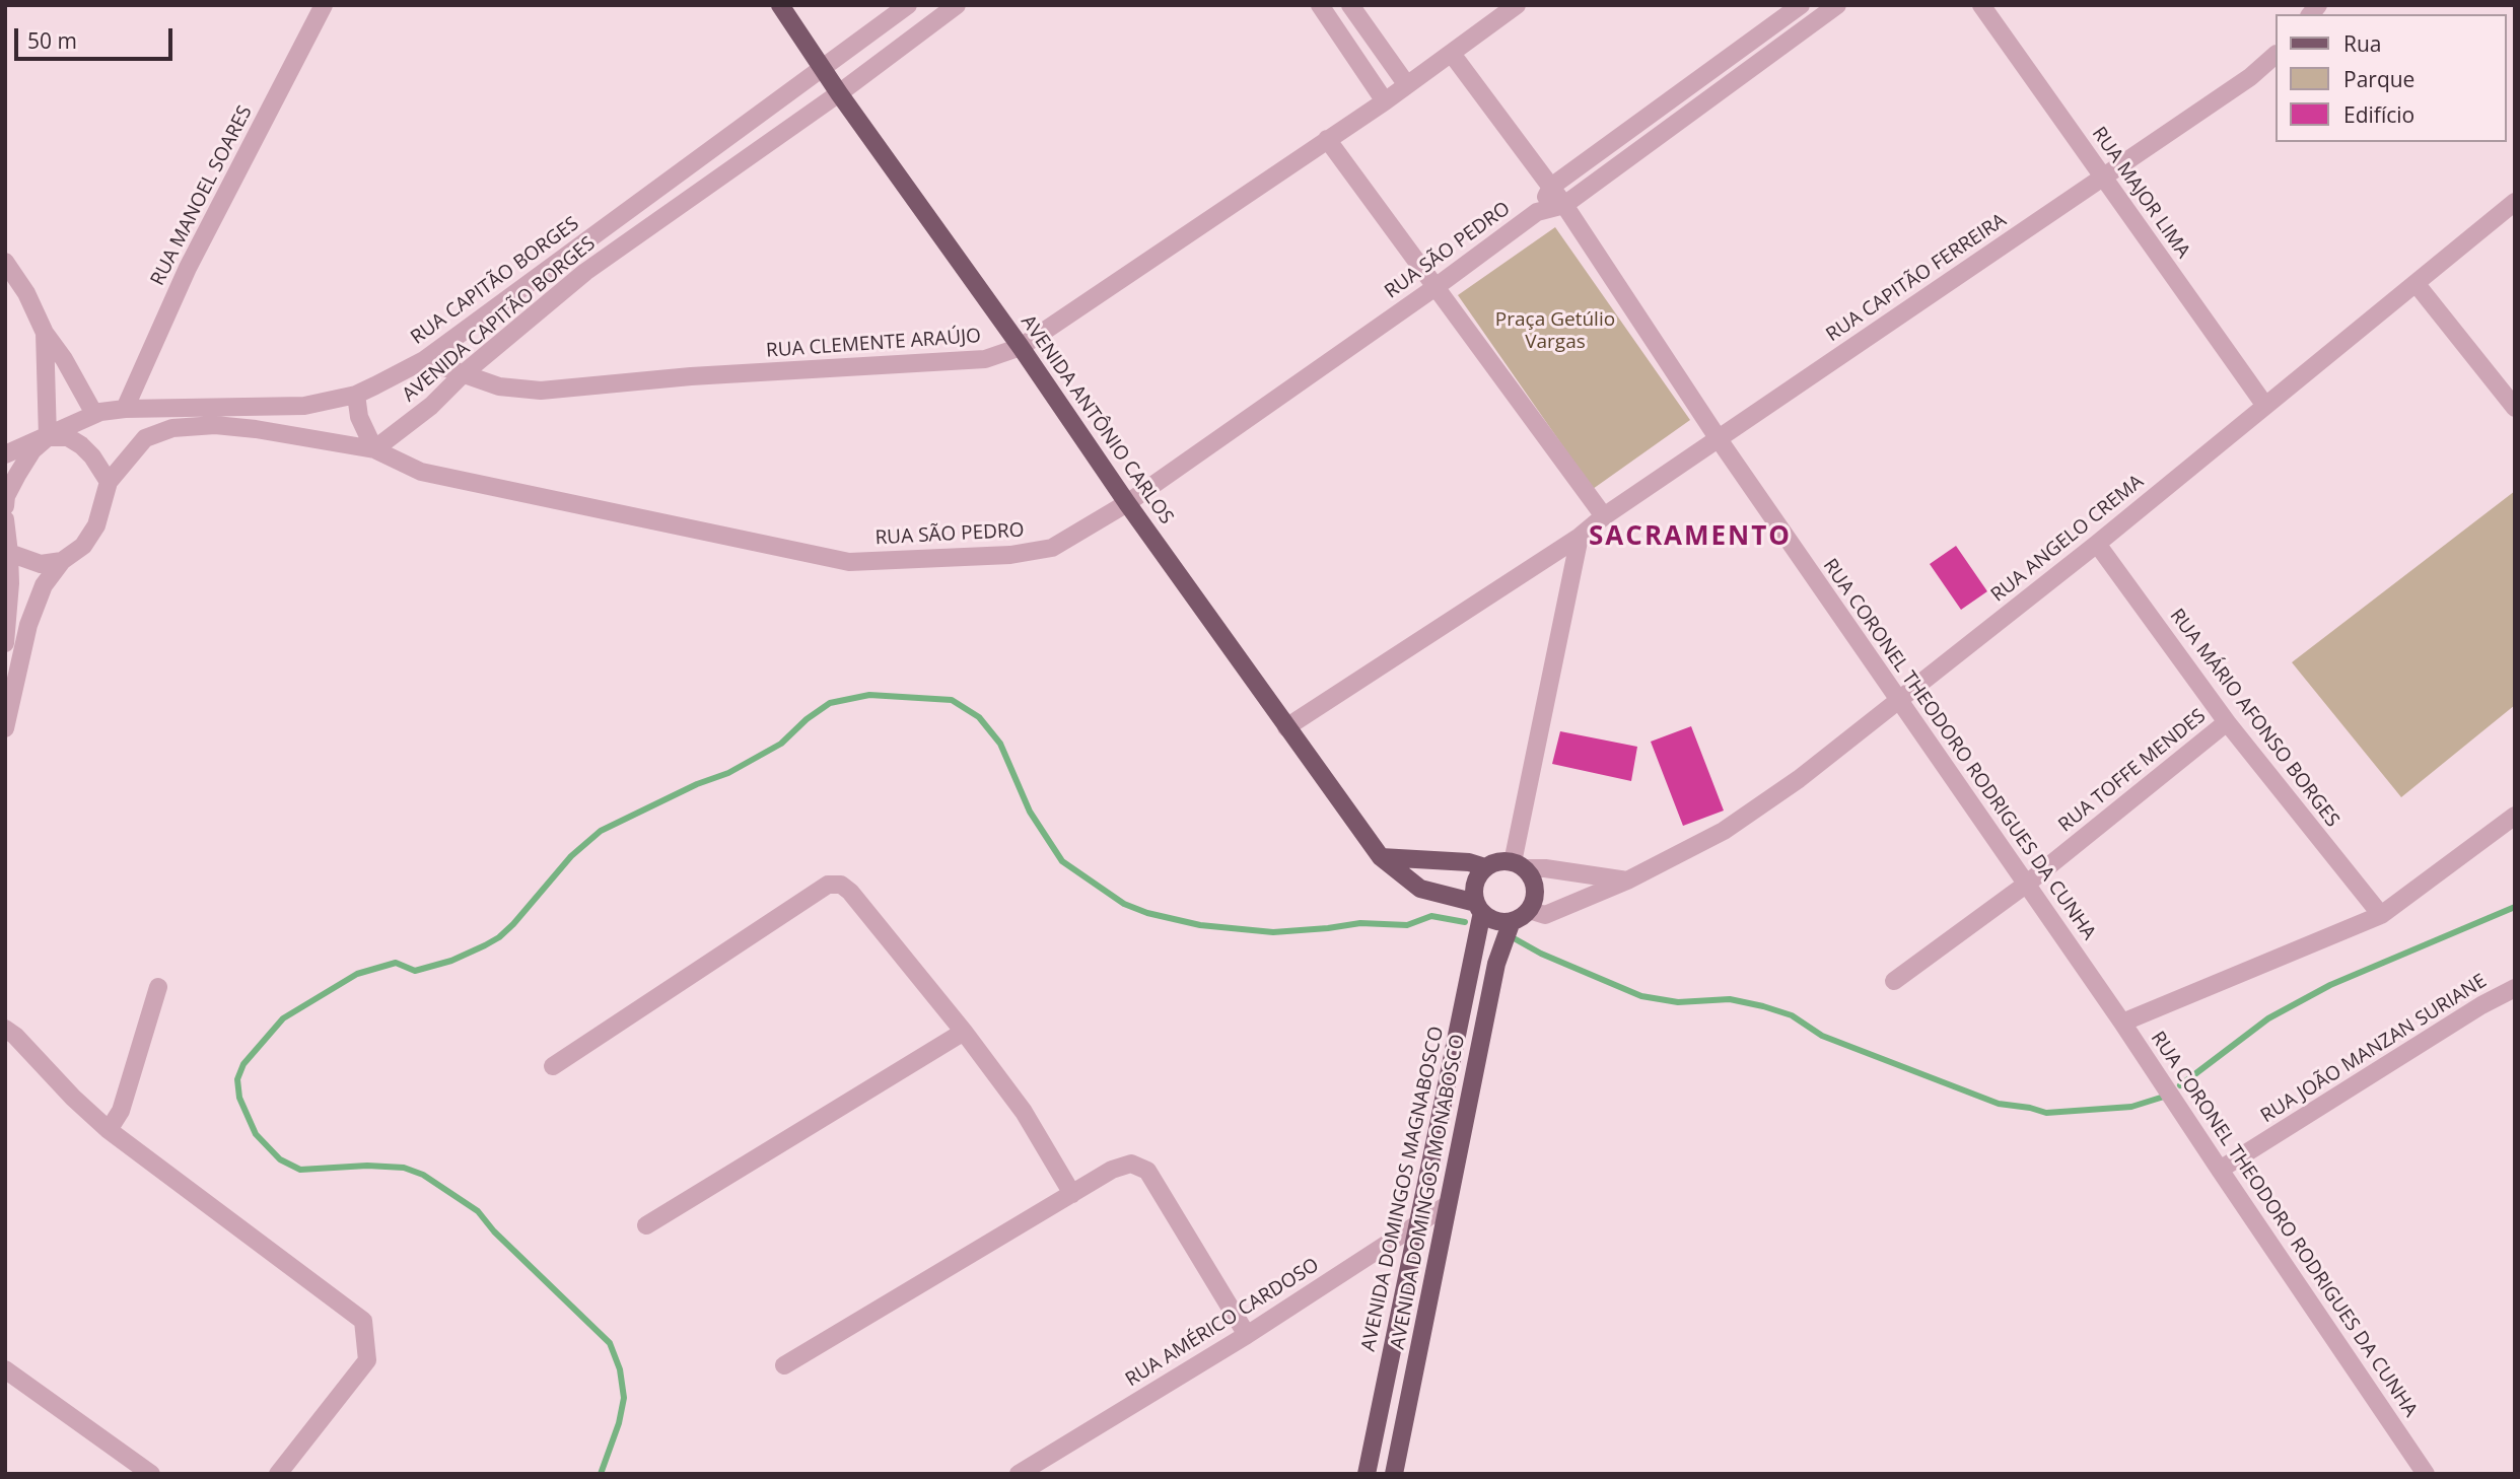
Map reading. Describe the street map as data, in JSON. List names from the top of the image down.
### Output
{
  "streets": {
    "main road": ["AVENIDA ANTÔNIO CARLOS", "AVENIDA DOMINGOS MAGNABOSCO", "AVENIDA DOMINGOS MONABOSCO"],
    "street": [
      "RUA MAJOR LIMA",
      "RUA MANOEL SOARES",
      "RUA SÃO PEDRO",
      "RUA CAPITÃO FERREIRA",
      "RUA CAPITÃO BORGES",
      "AVENIDA CAPITÃO BORGES",
      "RUA CLEMENTE ARAÚJO",
      "RUA ANGELO CREMA",
      "RUA MÁRIO AFONSO BORGES",
      "RUA CORONEL THEODORO RODRIGUES DA CUNHA",
      "RUA TOFFE MENDES",
      "RUA JOÃO MANZAN SURIANE",
      "RUA AMÉRICO CARDOSO"
    ]
  },
  "crossings": [
    ["RUA MAJOR LIMA", "RUA CAPITÃO FERREIRA"],
    ["RUA MAJOR LIMA", "RUA ANGELO CREMA"],
    ["RUA MANOEL SOARES", "RUA CAPITÃO BORGES"],
    ["RUA SÃO PEDRO", "AVENIDA CAPITÃO BORGES"],
    ["RUA SÃO PEDRO", "AVENIDA ANTÔNIO CARLOS"],
    ["RUA SÃO PEDRO", "RUA CORONEL THEODORO RODRIGUES DA CUNHA"],
    ["RUA CAPITÃO FERREIRA", "AVENIDA ANTÔNIO CARLOS"],
    ["RUA CAPITÃO FERREIRA", "RUA CORONEL THEODORO RODRIGUES DA CUNHA"],
    ["RUA CAPITÃO BORGES", "RUA CLEMENTE ARAÚJO"],
    ["RUA CAPITÃO BORGES", "AVENIDA ANTÔNIO CARLOS"],
    ["AVENIDA CAPITÃO BORGES", "RUA CLEMENTE ARAÚJO"],
    ["AVENIDA CAPITÃO BORGES", "AVENIDA ANTÔNIO CARLOS"],
    ["RUA CLEMENTE ARAÚJO", "AVENIDA ANTÔNIO CARLOS"],
    ["RUA CLEMENTE ARAÚJO", "RUA CORONEL THEODORO RODRIGUES DA CUNHA"],
    ["AVENIDA ANTÔNIO CARLOS", "RUA ANGELO CREMA"],
    ["AVENIDA ANTÔNIO CARLOS", "AVENIDA DOMINGOS MAGNABOSCO"],
    ["AVENIDA ANTÔNIO CARLOS", "AVENIDA DOMINGOS MONABOSCO"],
    ["RUA ANGELO CREMA", "RUA MÁRIO AFONSO BORGES"],
    ["RUA ANGELO CREMA", "RUA CORONEL THEODORO RODRIGUES DA CUNHA"],
    ["RUA ANGELO CREMA", "AVENIDA DOMINGOS MAGNABOSCO"],
    ["RUA ANGELO CREMA", "AVENIDA DOMINGOS MONABOSCO"],
    ["RUA MÁRIO AFONSO BORGES", "RUA TOFFE MENDES"],
    ["RUA CORONEL THEODORO RODRIGUES DA CUNHA", "RUA TOFFE MENDES"],
    ["RUA CORONEL THEODORO RODRIGUES DA CUNHA", "RUA JOÃO MANZAN SURIANE"],
    ["AVENIDA DOMINGOS MAGNABOSCO", "AVENIDA DOMINGOS MONABOSCO"],
    ["AVENIDA DOMINGOS MAGNABOSCO", "RUA AMÉRICO CARDOSO"],
    ["AVENIDA DOMINGOS MONABOSCO", "RUA AMÉRICO CARDOSO"]
  ],
  "districts": ["SACRAMENTO"],
  "parks": ["Praça Getúlio Vargas"],
  "legend": ["Rua", "Parque", "Edifício"],
  "scale_bar": "50 m"
}
